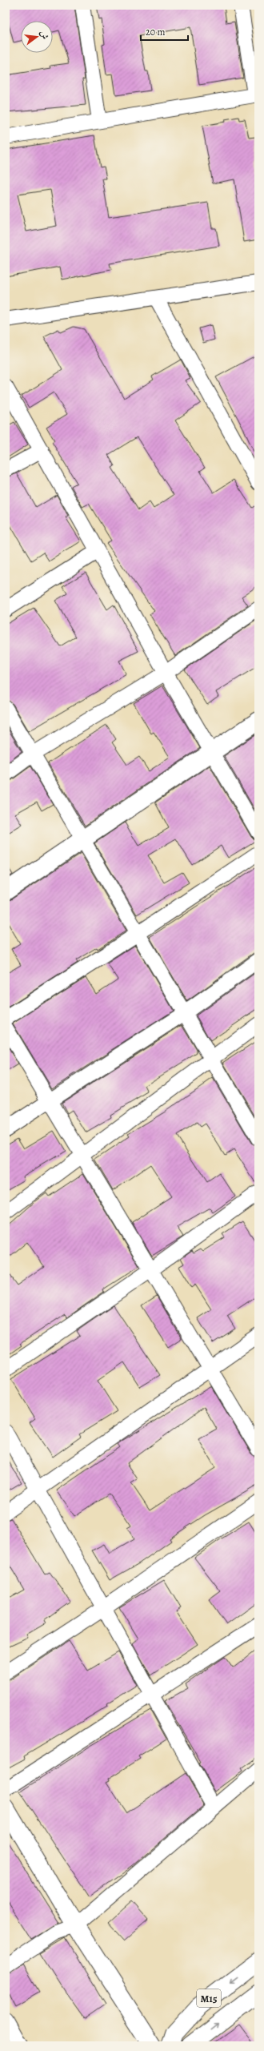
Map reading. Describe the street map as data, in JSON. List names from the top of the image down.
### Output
{
  "streets": {
    "main road": ["M15"]
  },
  "scale_bar": "20 m",
  "north": "right"
}
